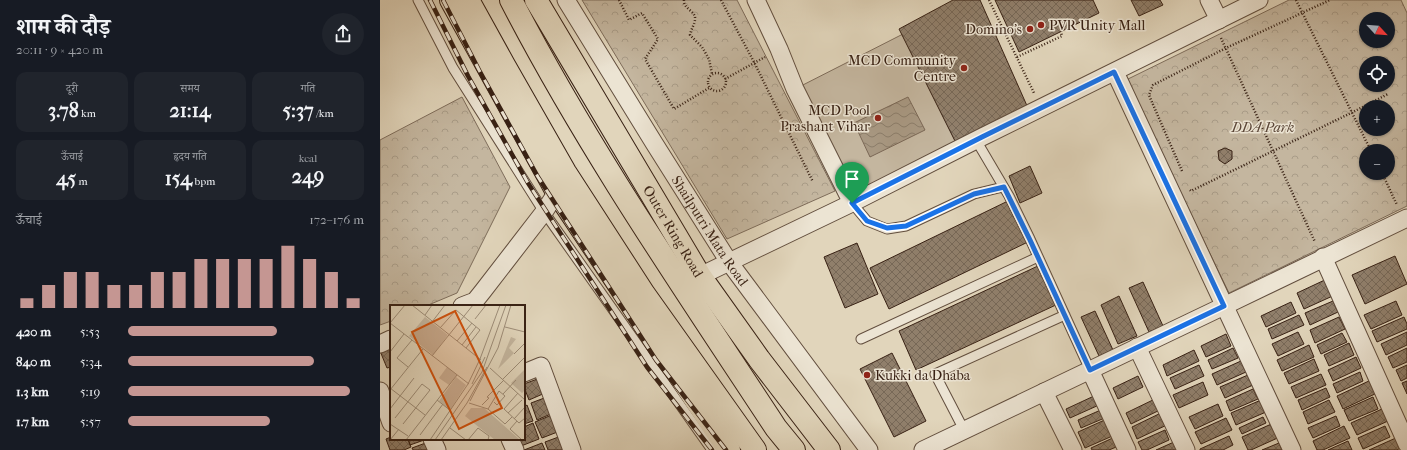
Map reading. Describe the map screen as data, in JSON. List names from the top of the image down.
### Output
{
  "streets": {
    "main road": ["Outer Ring Road"],
    "street": ["Shailputri Mata Road"]
  },
  "parks": ["DDA Park"],
  "places": [
    "PVR Unity Mall",
    "Domino's",
    "MCD Community Centre",
    "MCD Pool Prashant Vihar",
    "Kukki da Dhaba"
  ],
  "north": "bottom right",
  "page": {
    "heading": ["शाम की दौड़", "20:11 · 9 × 420 m"],
    "map_buttons": ["+", "−"],
    "stats": [
      ["दूरी", "3.78 km"],
      ["समय", "21:14"],
      ["गति", "5:37 /km"],
      ["ऊँचाई", "45 m"],
      ["हृदय गति", "154 bpm"],
      ["kcal", "249"]
    ],
    "chart": ["ऊँचाई", "172–176 m"],
    "list": [
      {
        "name": "420 m",
        "note": "5:53"
      },
      {
        "name": "840 m",
        "note": "5:34"
      },
      {
        "name": "1.3 km",
        "note": "5:19"
      },
      {
        "name": "1.7 km",
        "note": "5:57"
      }
    ]
  }
}
